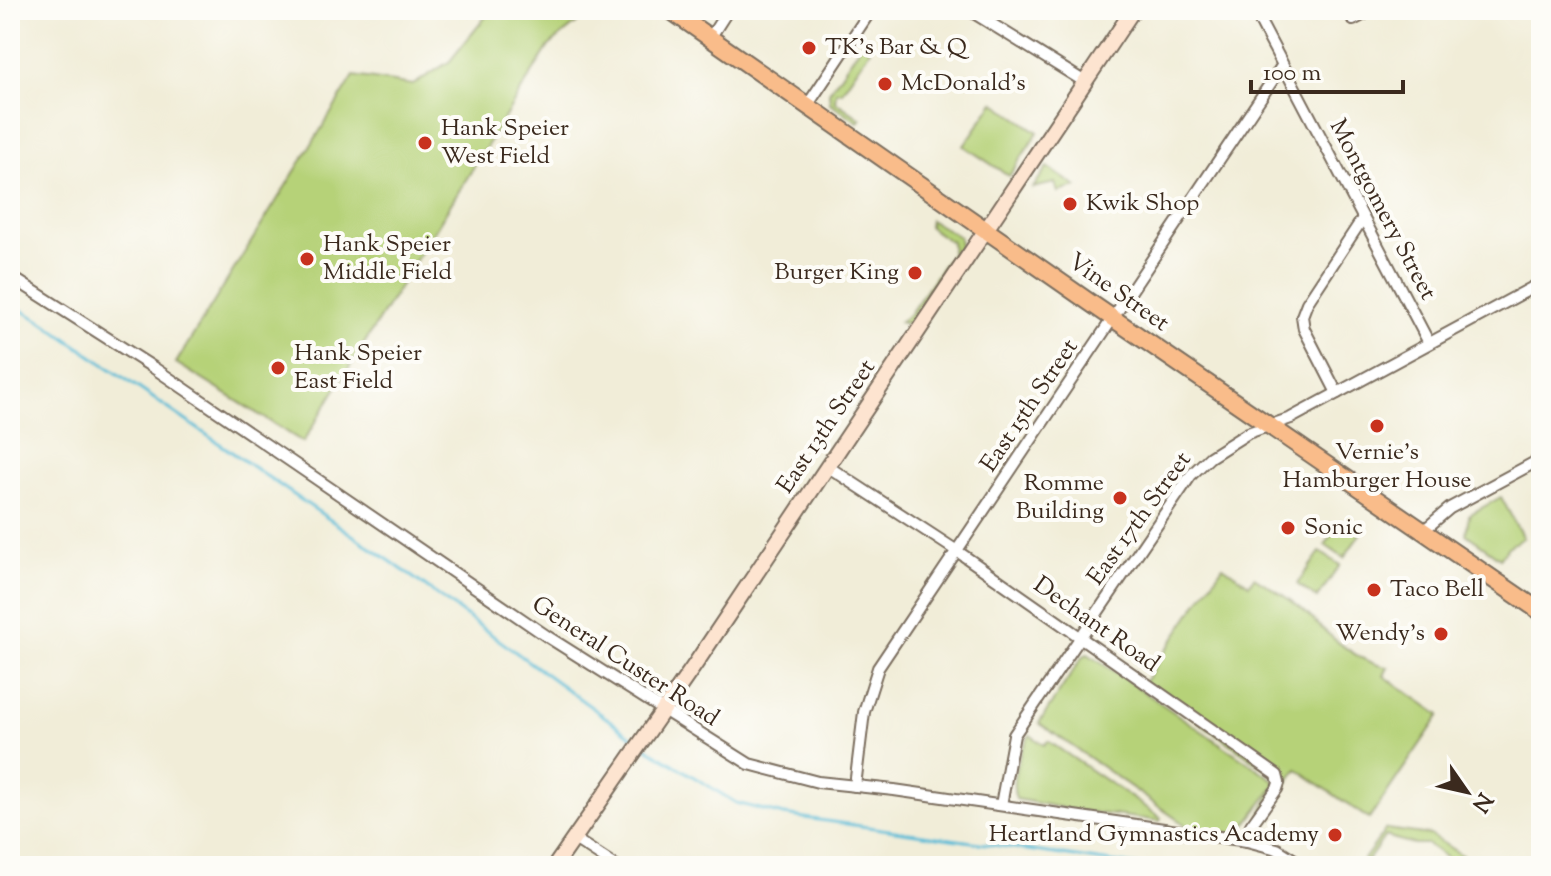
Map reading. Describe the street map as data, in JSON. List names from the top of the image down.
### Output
{
  "streets": {
    "main road": ["Vine Street"],
    "street": [
      "Montgomery Street",
      "East 15th Street",
      "East 13th Street",
      "East 17th Street",
      "Dechant Road",
      "General Custer Road"
    ]
  },
  "crossings": [
    ["Montgomery Street", "East 15th Street"],
    ["Montgomery Street", "East 17th Street"],
    ["Vine Street", "East 15th Street"],
    ["Vine Street", "East 13th Street"],
    ["Vine Street", "East 17th Street"],
    ["East 15th Street", "Dechant Road"],
    ["East 15th Street", "General Custer Road"],
    ["East 13th Street", "Dechant Road"],
    ["East 13th Street", "General Custer Road"],
    ["East 17th Street", "Dechant Road"],
    ["East 17th Street", "General Custer Road"],
    ["Dechant Road", "General Custer Road"]
  ],
  "places": [
    "TK's Bar & Q",
    "McDonald's",
    "Hank Speier West Field",
    "Kwik Shop",
    "Hank Speier Middle Field",
    "Burger King",
    "Hank Speier East Field",
    "Vernie's Hamburger House",
    "Romme Building",
    "Sonic",
    "Taco Bell",
    "Wendy's",
    "Heartland Gymnastics Academy"
  ],
  "scale_bar": "100 m",
  "north": "bottom right"
}
